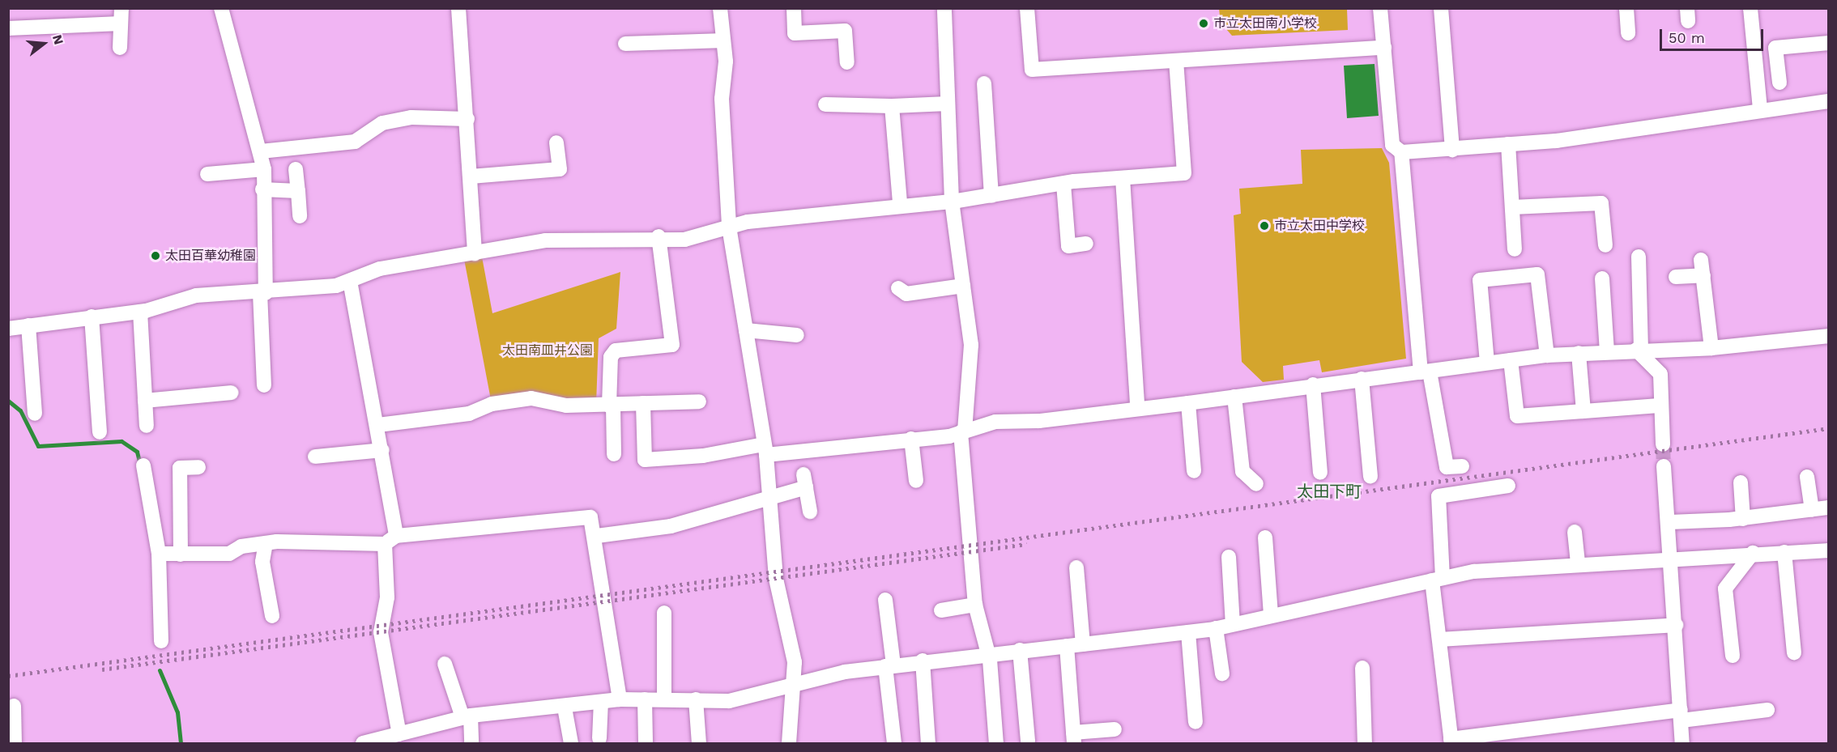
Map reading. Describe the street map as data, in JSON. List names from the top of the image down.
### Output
{
  "districts": ["太田下町"],
  "parks": ["太田南皿井公園"],
  "places": ["市立太田南小学校", "市立太田中学校", "太田百華幼稚園"],
  "scale_bar": "50 m",
  "north": "right"
}
